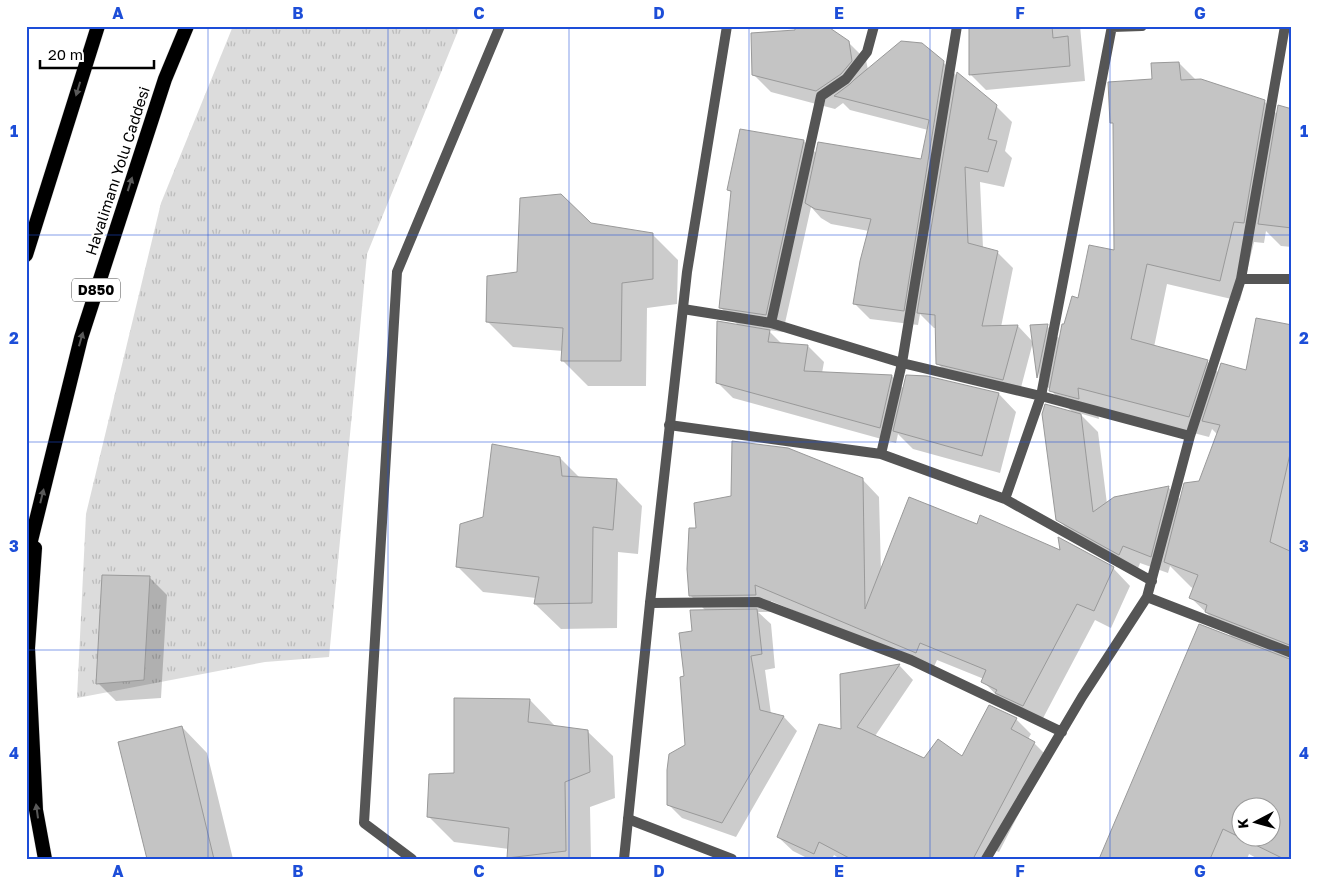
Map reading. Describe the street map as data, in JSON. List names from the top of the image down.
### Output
{
  "streets": {
    "highway": ["Havalimanı Yolu Caddesi", "D850"]
  },
  "scale_bar": "20 m",
  "north": "left",
  "grid": {
    "columns": [
      "A",
      "B",
      "C",
      "D",
      "E",
      "F",
      "G"
    ],
    "rows": [
      "1",
      "2",
      "3",
      "4"
    ]
  }
}
